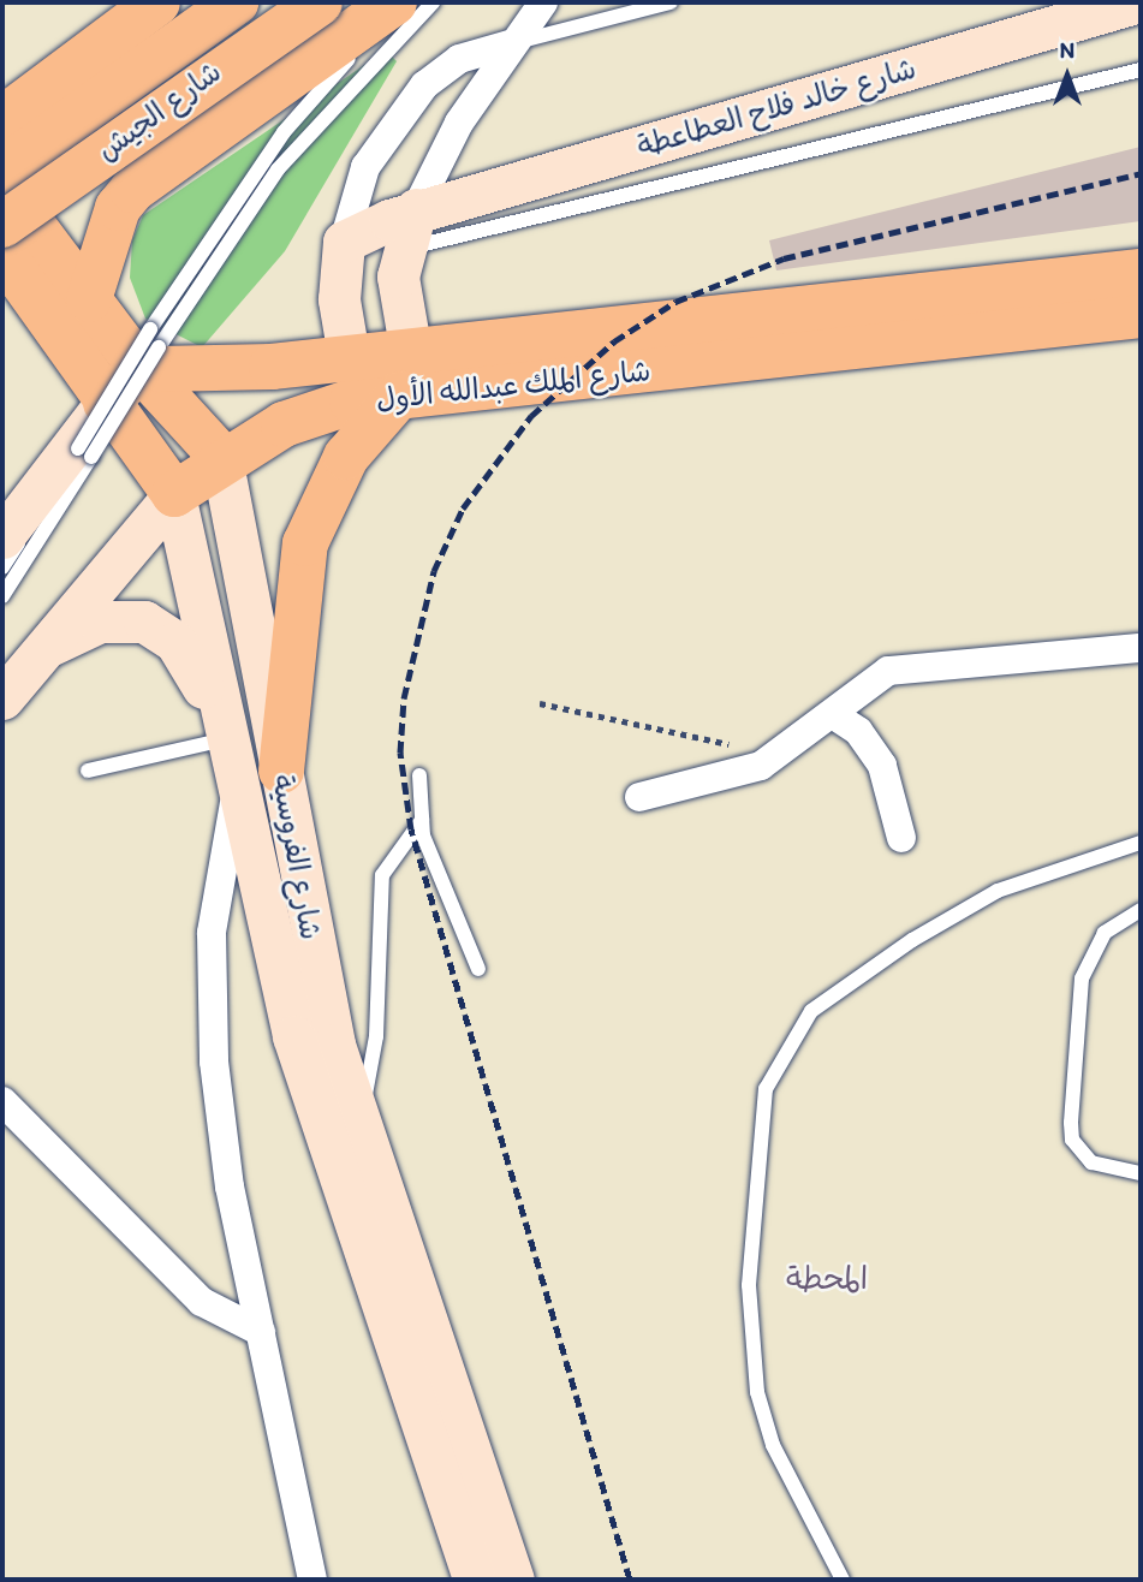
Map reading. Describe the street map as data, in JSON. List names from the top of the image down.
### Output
{
  "streets": {
    "main road": [
      "شارع خالد فلاح العطاعطة",
      "شارع الجيش",
      "شارع الملك عبدالله الأول",
      "شارع الفروسية"
    ]
  },
  "crossings": [
    ["شارع الملك عبدالله الأول", "شارع الفروسية"]
  ],
  "districts": ["المحطة"],
  "north": "top"
}
